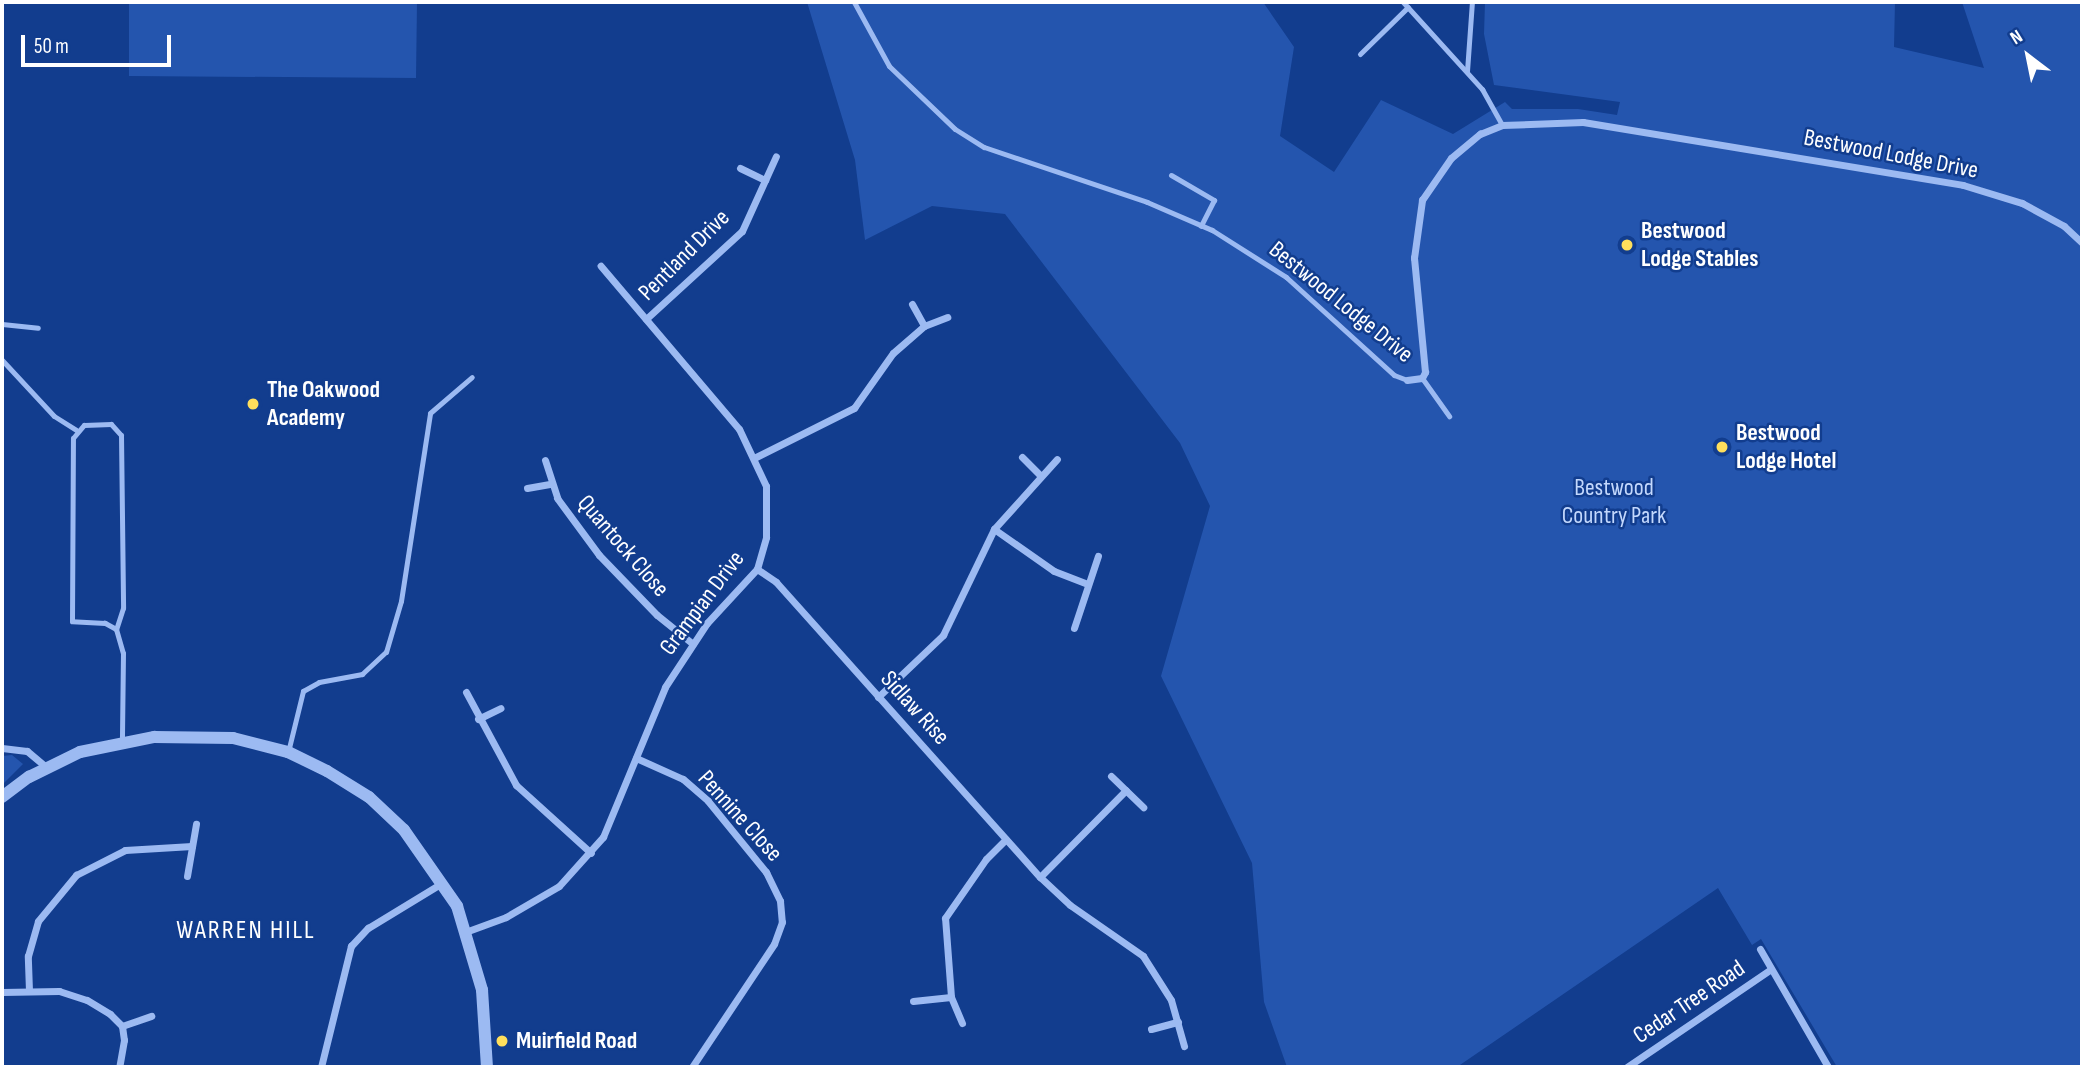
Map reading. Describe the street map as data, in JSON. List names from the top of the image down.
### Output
{
  "streets": {
    "street": [
      "Bestwood Lodge Drive",
      "Pentland Drive",
      "Quantock Close",
      "Grampian Drive",
      "Sidlaw Rise",
      "Pennine Close",
      "Cedar Tree Road"
    ]
  },
  "crossings": [
    ["Pentland Drive", "Grampian Drive"],
    ["Quantock Close", "Grampian Drive"],
    ["Grampian Drive", "Sidlaw Rise"],
    ["Grampian Drive", "Pennine Close"]
  ],
  "districts": ["WARREN HILL"],
  "parks": ["Bestwood Country Park"],
  "places": [
    "Bestwood Lodge Stables",
    "The Oakwood Academy",
    "Bestwood Lodge Hotel",
    "Muirfield Road"
  ],
  "scale_bar": "50 m",
  "north": "top left"
}
